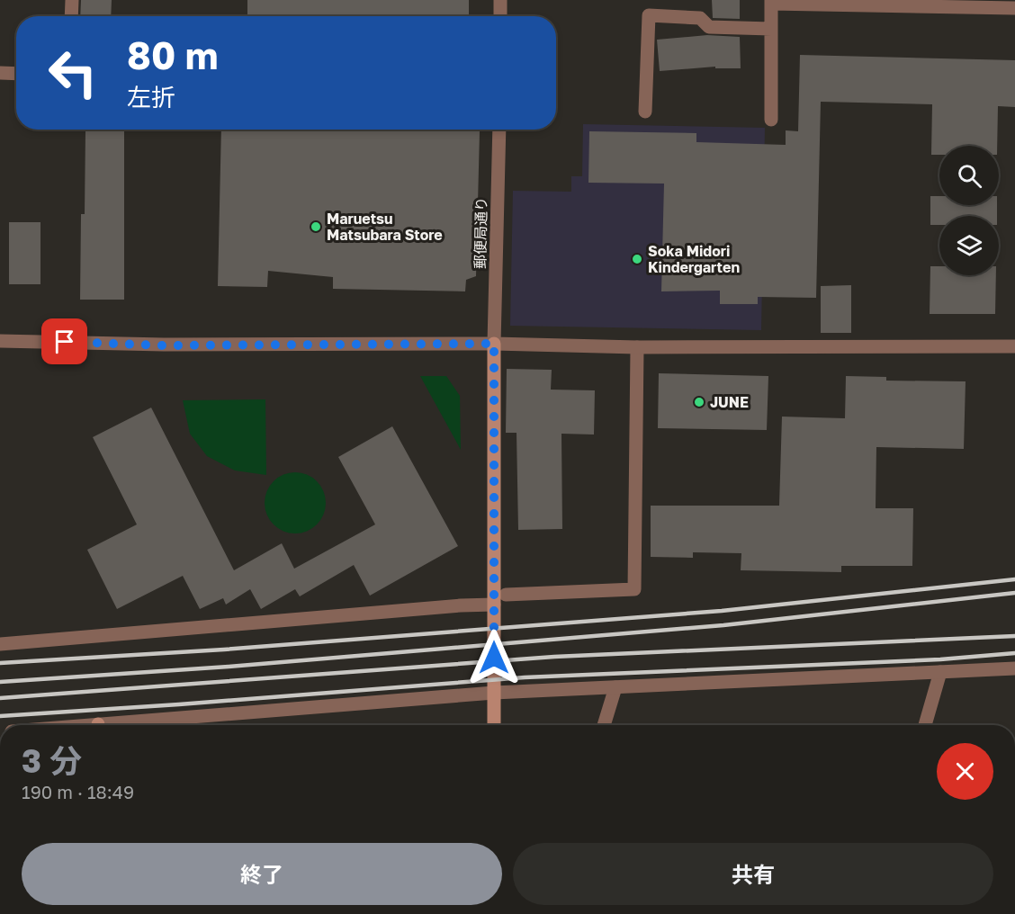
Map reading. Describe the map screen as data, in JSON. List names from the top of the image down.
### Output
{
  "streets": {
    "street": ["郵便局通り"]
  },
  "places": ["Maruetsu Matsubara Store", "Soka Midori Kindergarten", "JUNE"],
  "page": {
    "turn": ["80 m", "左折"],
    "heading": ["3 分", "190 m · 18:49"],
    "buttons": ["終了", "共有"]
  }
}
